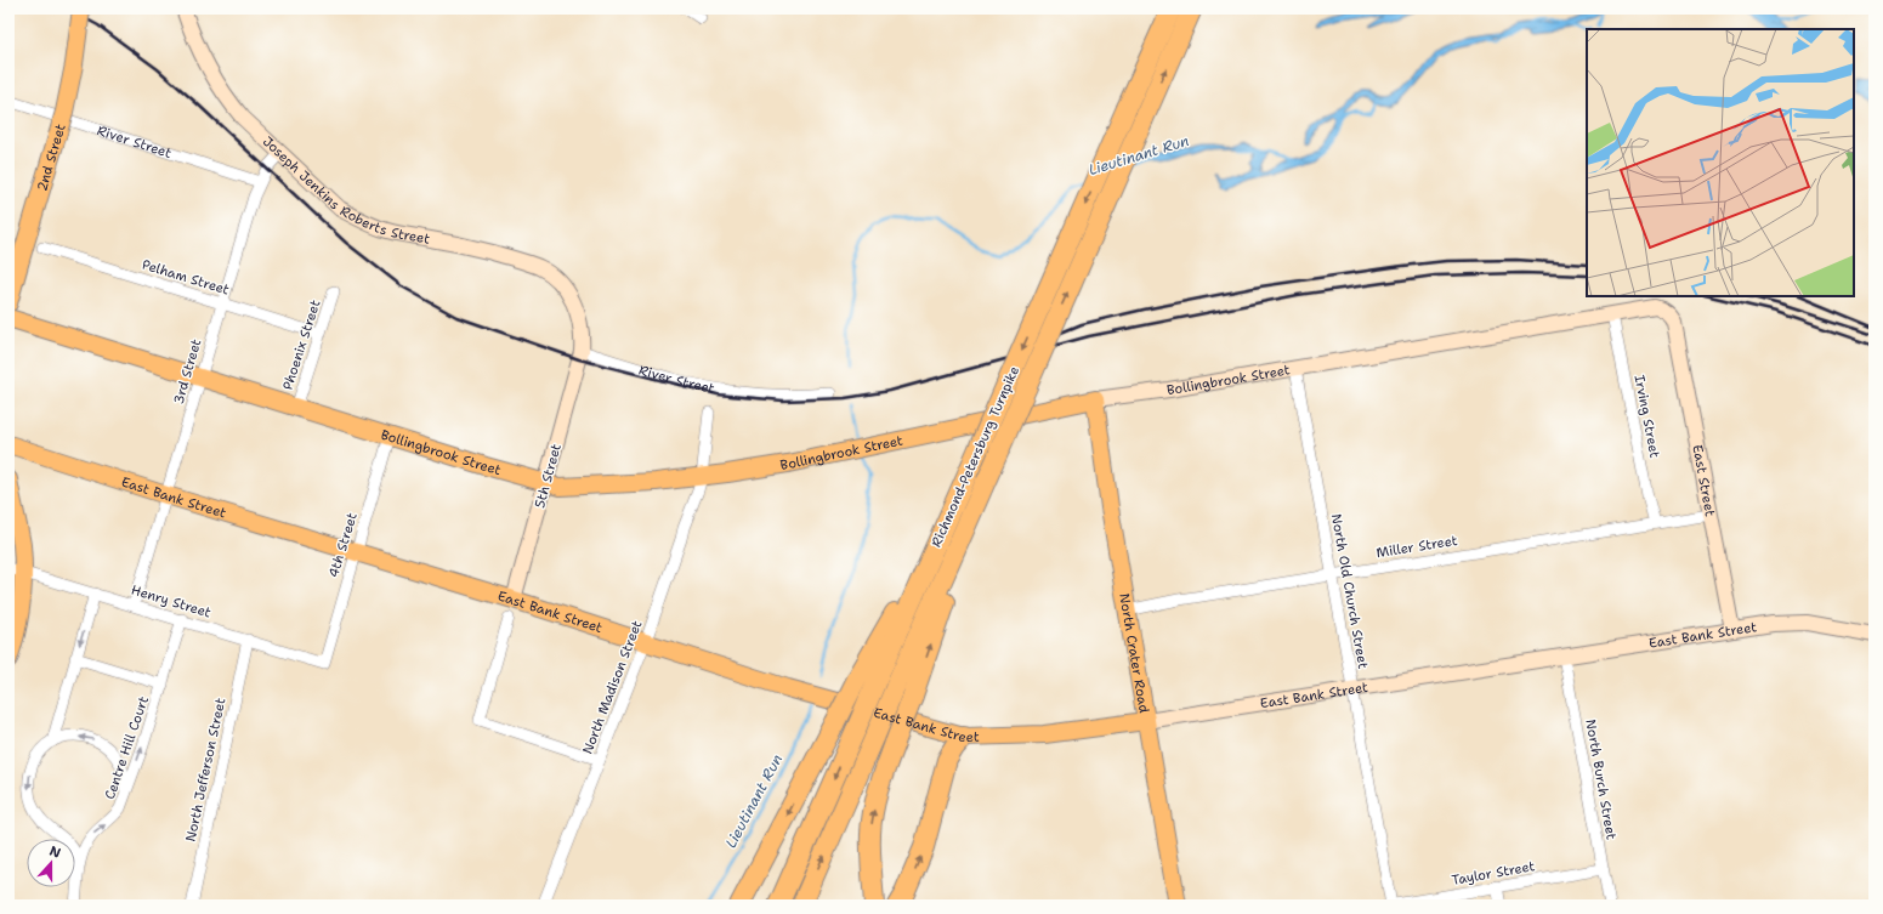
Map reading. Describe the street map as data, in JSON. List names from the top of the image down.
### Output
{
  "streets": {
    "highway": ["Richmond-Petersburg Turnpike"],
    "main road": [
      "2nd Street",
      "Bollingbrook Street",
      "East Bank Street",
      "North Crater Road"
    ],
    "street": [
      "River Street",
      "Joseph Jenkins Roberts Street",
      "Pelham Street",
      "Phoenix Street",
      "3rd Street",
      "Irving Street",
      "5th Street",
      "East Street",
      "4th Street",
      "Miller Street",
      "North Old Church Street",
      "Henry Street",
      "North Madison Street",
      "Centre Hill Court",
      "North Jefferson Street",
      "North Burch Street",
      "Taylor Street"
    ]
  },
  "crossings": [
    ["River Street", "Joseph Jenkins Roberts Street"],
    ["River Street", "3rd Street"],
    ["River Street", "5th Street"],
    ["Joseph Jenkins Roberts Street", "3rd Street"],
    ["Joseph Jenkins Roberts Street", "5th Street"],
    ["Pelham Street", "Phoenix Street"],
    ["Pelham Street", "3rd Street"],
    ["Phoenix Street", "Bollingbrook Street"],
    ["3rd Street", "Bollingbrook Street"],
    ["3rd Street", "East Bank Street"],
    ["3rd Street", "Henry Street"],
    ["Bollingbrook Street", "Irving Street"],
    ["Bollingbrook Street", "5th Street"],
    ["Bollingbrook Street", "East Street"],
    ["Bollingbrook Street", "4th Street"],
    ["Bollingbrook Street", "North Old Church Street"],
    ["Bollingbrook Street", "North Crater Road"],
    ["Bollingbrook Street", "North Madison Street"],
    ["Irving Street", "Miller Street"],
    ["5th Street", "East Bank Street"],
    ["East Street", "East Bank Street"],
    ["East Street", "Miller Street"],
    ["East Bank Street", "4th Street"],
    ["East Bank Street", "North Old Church Street"],
    ["East Bank Street", "North Crater Road"],
    ["East Bank Street", "North Madison Street"],
    ["East Bank Street", "North Burch Street"],
    ["4th Street", "Henry Street"],
    ["Miller Street", "North Old Church Street"],
    ["Miller Street", "North Crater Road"],
    ["North Old Church Street", "Taylor Street"],
    ["Henry Street", "Centre Hill Court"],
    ["Henry Street", "North Jefferson Street"],
    ["North Burch Street", "Taylor Street"]
  ],
  "water": ["Lieutinant Run"],
  "north": "top"
}
